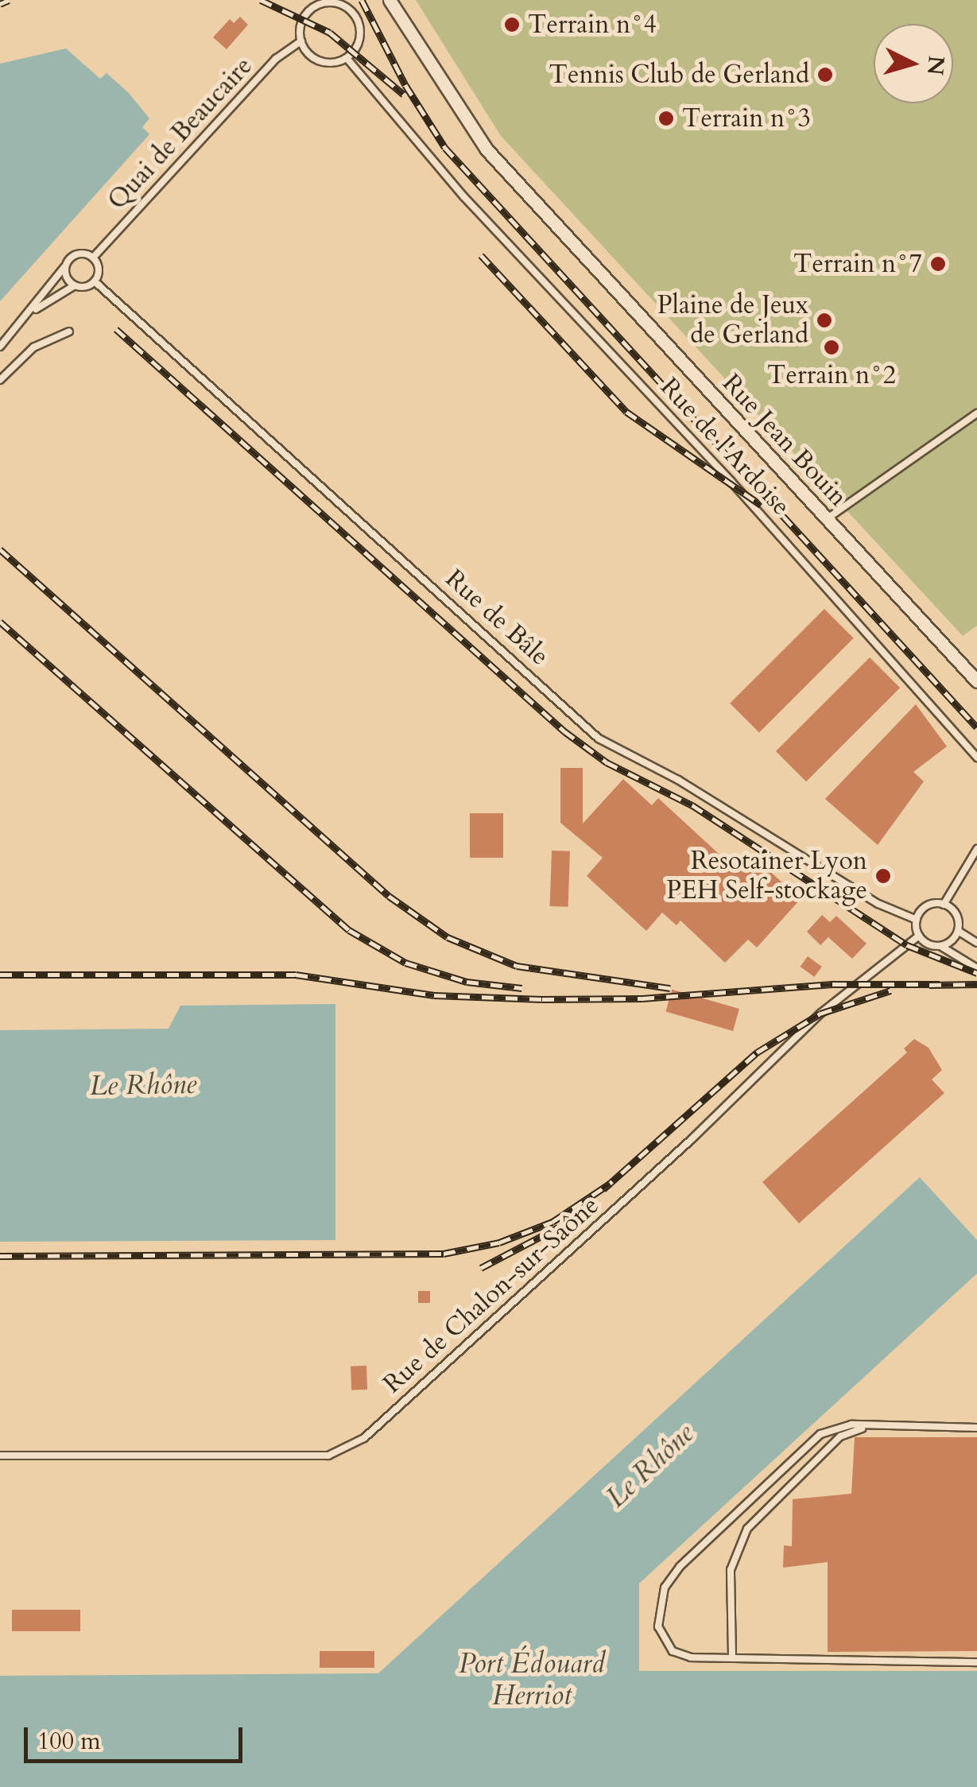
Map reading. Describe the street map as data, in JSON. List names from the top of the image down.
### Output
{
  "streets": {
    "street": ["Rue Jean Bouin"],
    "lane": [
      "Quai de Beaucaire",
      "Rue de l'Ardoise",
      "Rue de Bâle",
      "Rue de Chalon-sur-Saône"
    ]
  },
  "crossings": [
    ["Quai de Beaucaire", "Rue de l'Ardoise"],
    ["Quai de Beaucaire", "Rue de Bâle"],
    ["Rue de Bâle", "Rue de Chalon-sur-Saône"]
  ],
  "water": ["Le Rhône", "Port Édouard Herriot"],
  "places": [
    "Terrain n°4",
    "Tennis Club de Gerland",
    "Terrain n°3",
    "Terrain n°7",
    "Plaine de Jeux de Gerland",
    "Terrain n°2",
    "Resotainer Lyon PEH Self-stockage"
  ],
  "scale_bar": "100 m",
  "north": "right"
}
